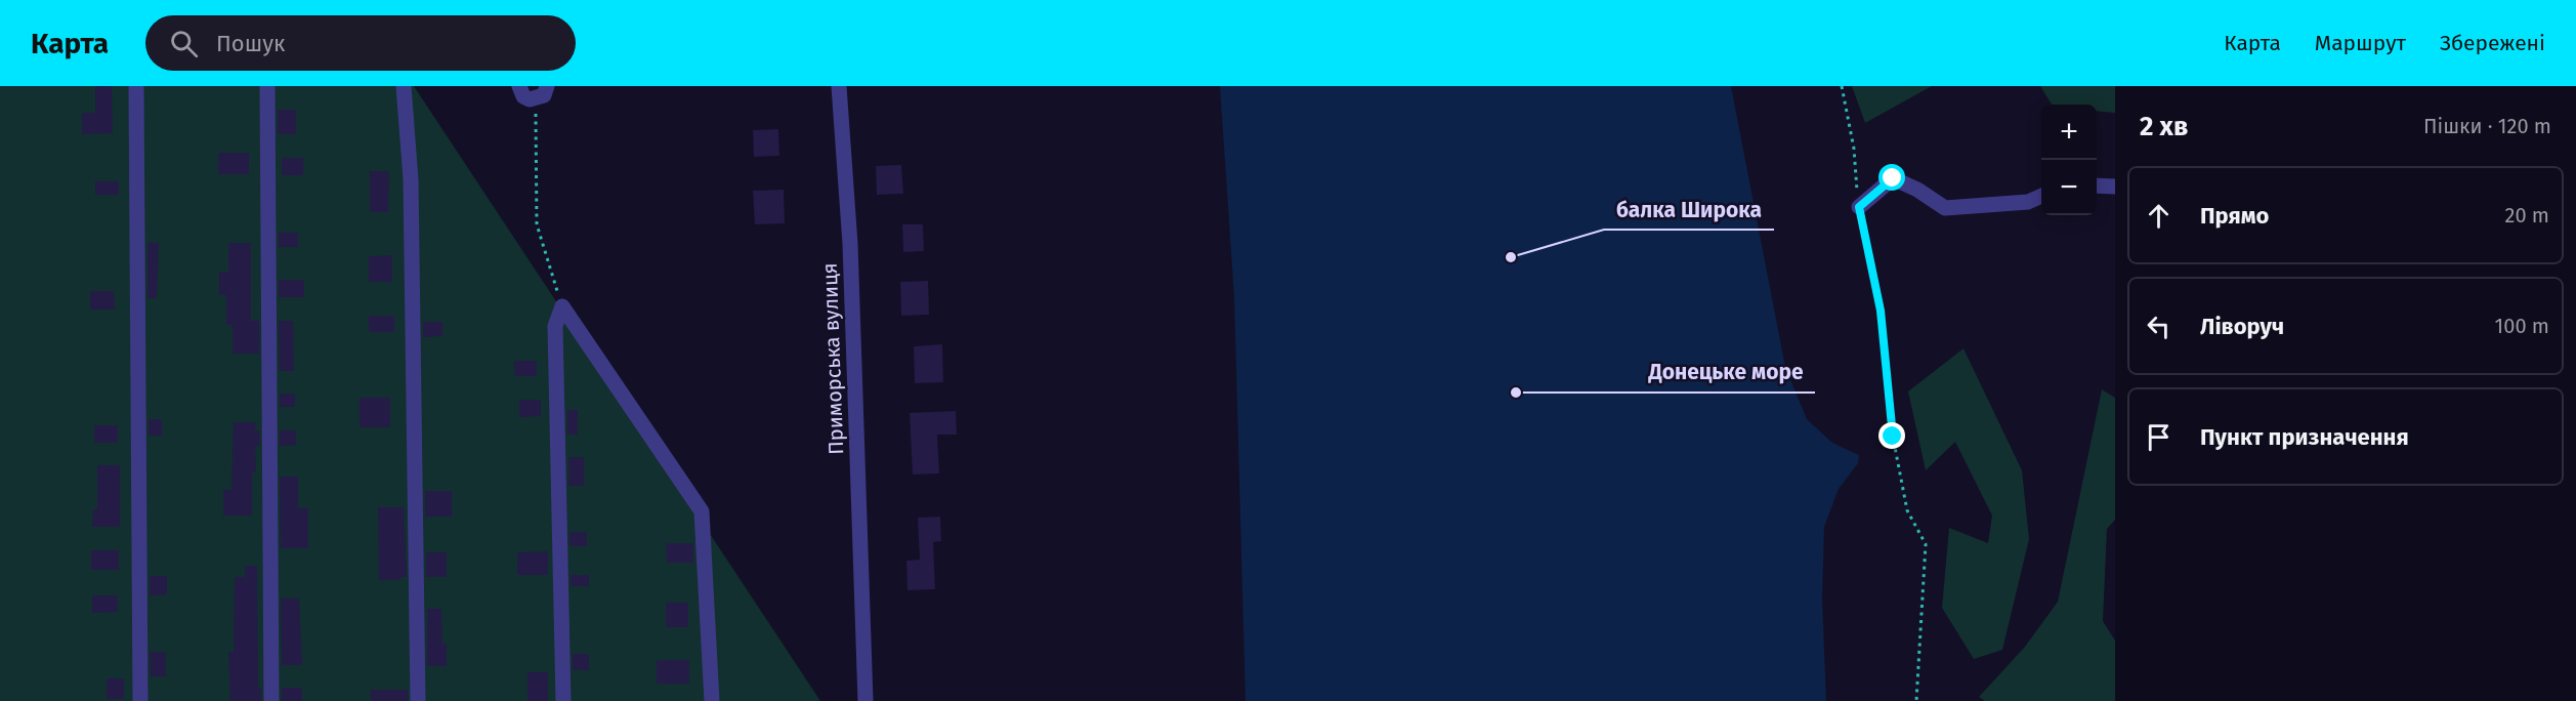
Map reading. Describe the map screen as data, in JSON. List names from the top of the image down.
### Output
{
  "streets": {
    "street": ["Приморська вулиця"]
  },
  "places": ["балка Широка", "Донецьке море"],
  "page": {
    "header": "Карта",
    "search": "Пошук",
    "nav": ["Карта", "Маршрут", "Збережені"],
    "heading": ["2 хв", "Пішки · 120 m"],
    "map_buttons": ["+", "−"],
    "list": [
      ["Прямо", "20 m"],
      ["Ліворуч", "100 m"],
      "Пункт призначення"
    ]
  }
}
